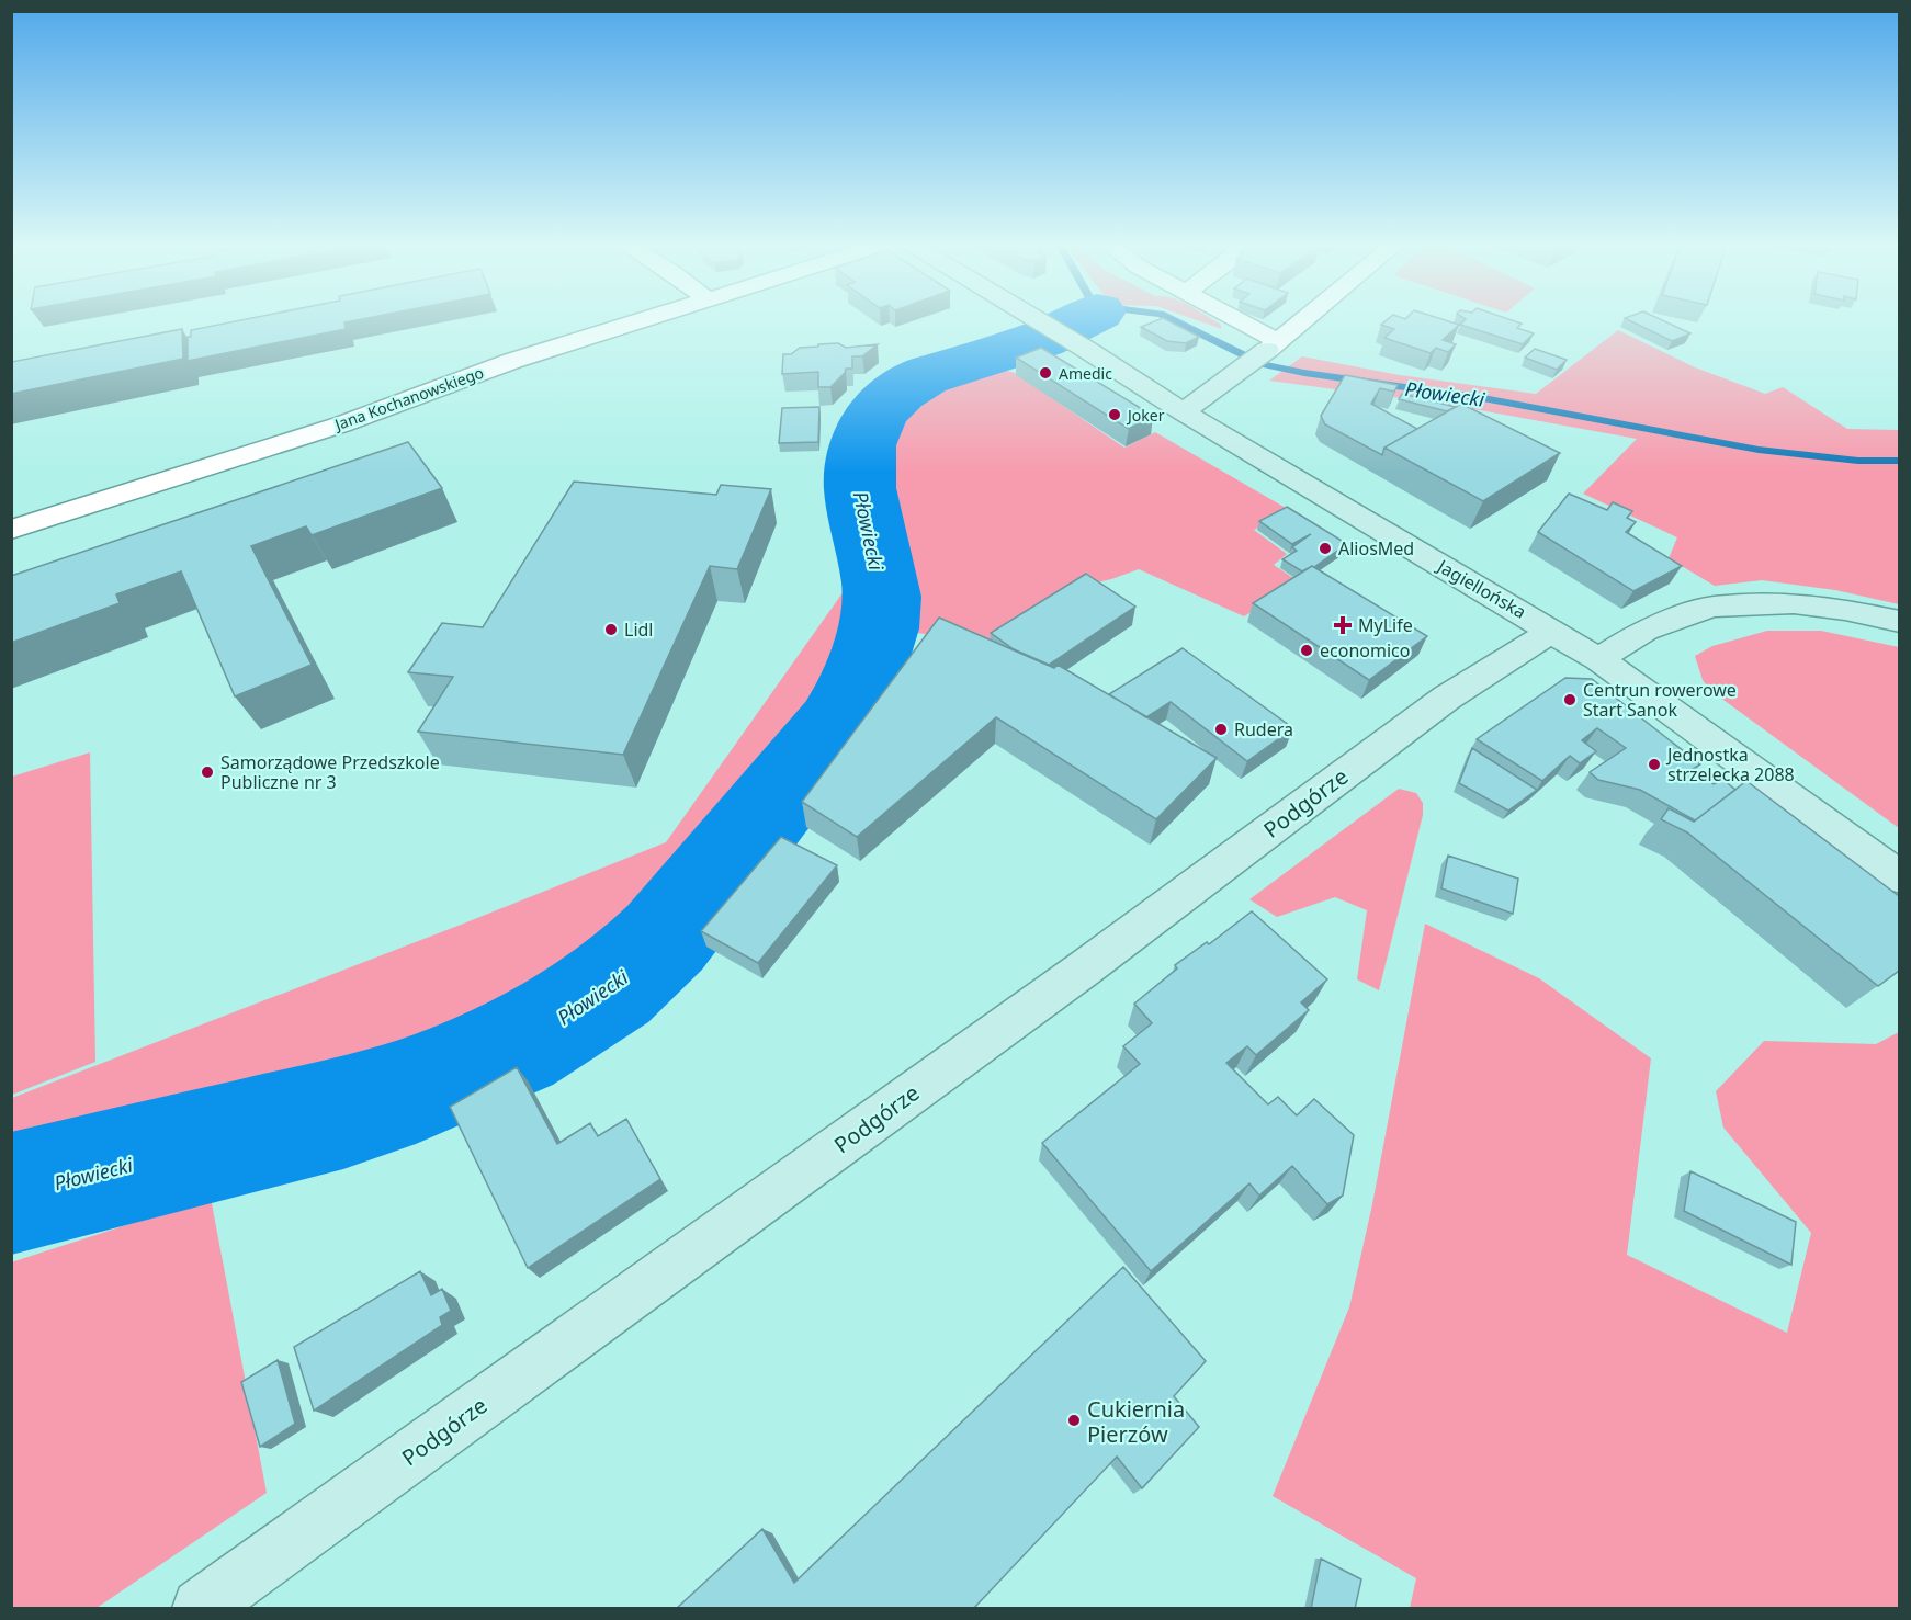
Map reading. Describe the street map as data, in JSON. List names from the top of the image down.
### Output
{
  "streets": {
    "street": ["Jana Kochanowskiego", "Jagiellońska", "Podgórze"]
  },
  "crossings": [
    ["Jagiellońska", "Podgórze"]
  ],
  "water": ["Płowiecki"],
  "places": {
    "other": [
      "Amedic",
      "Joker",
      "AliosMed",
      "Lidl",
      "economico",
      "Centrun rowerowe Start Sanok",
      "Rudera",
      "Jednostka strzelecka 2088",
      "Samorządowe Przedszkole Publiczne nr 3",
      "Cukiernia Pierzów"
    ],
    "health": ["MyLife"]
  }
}
